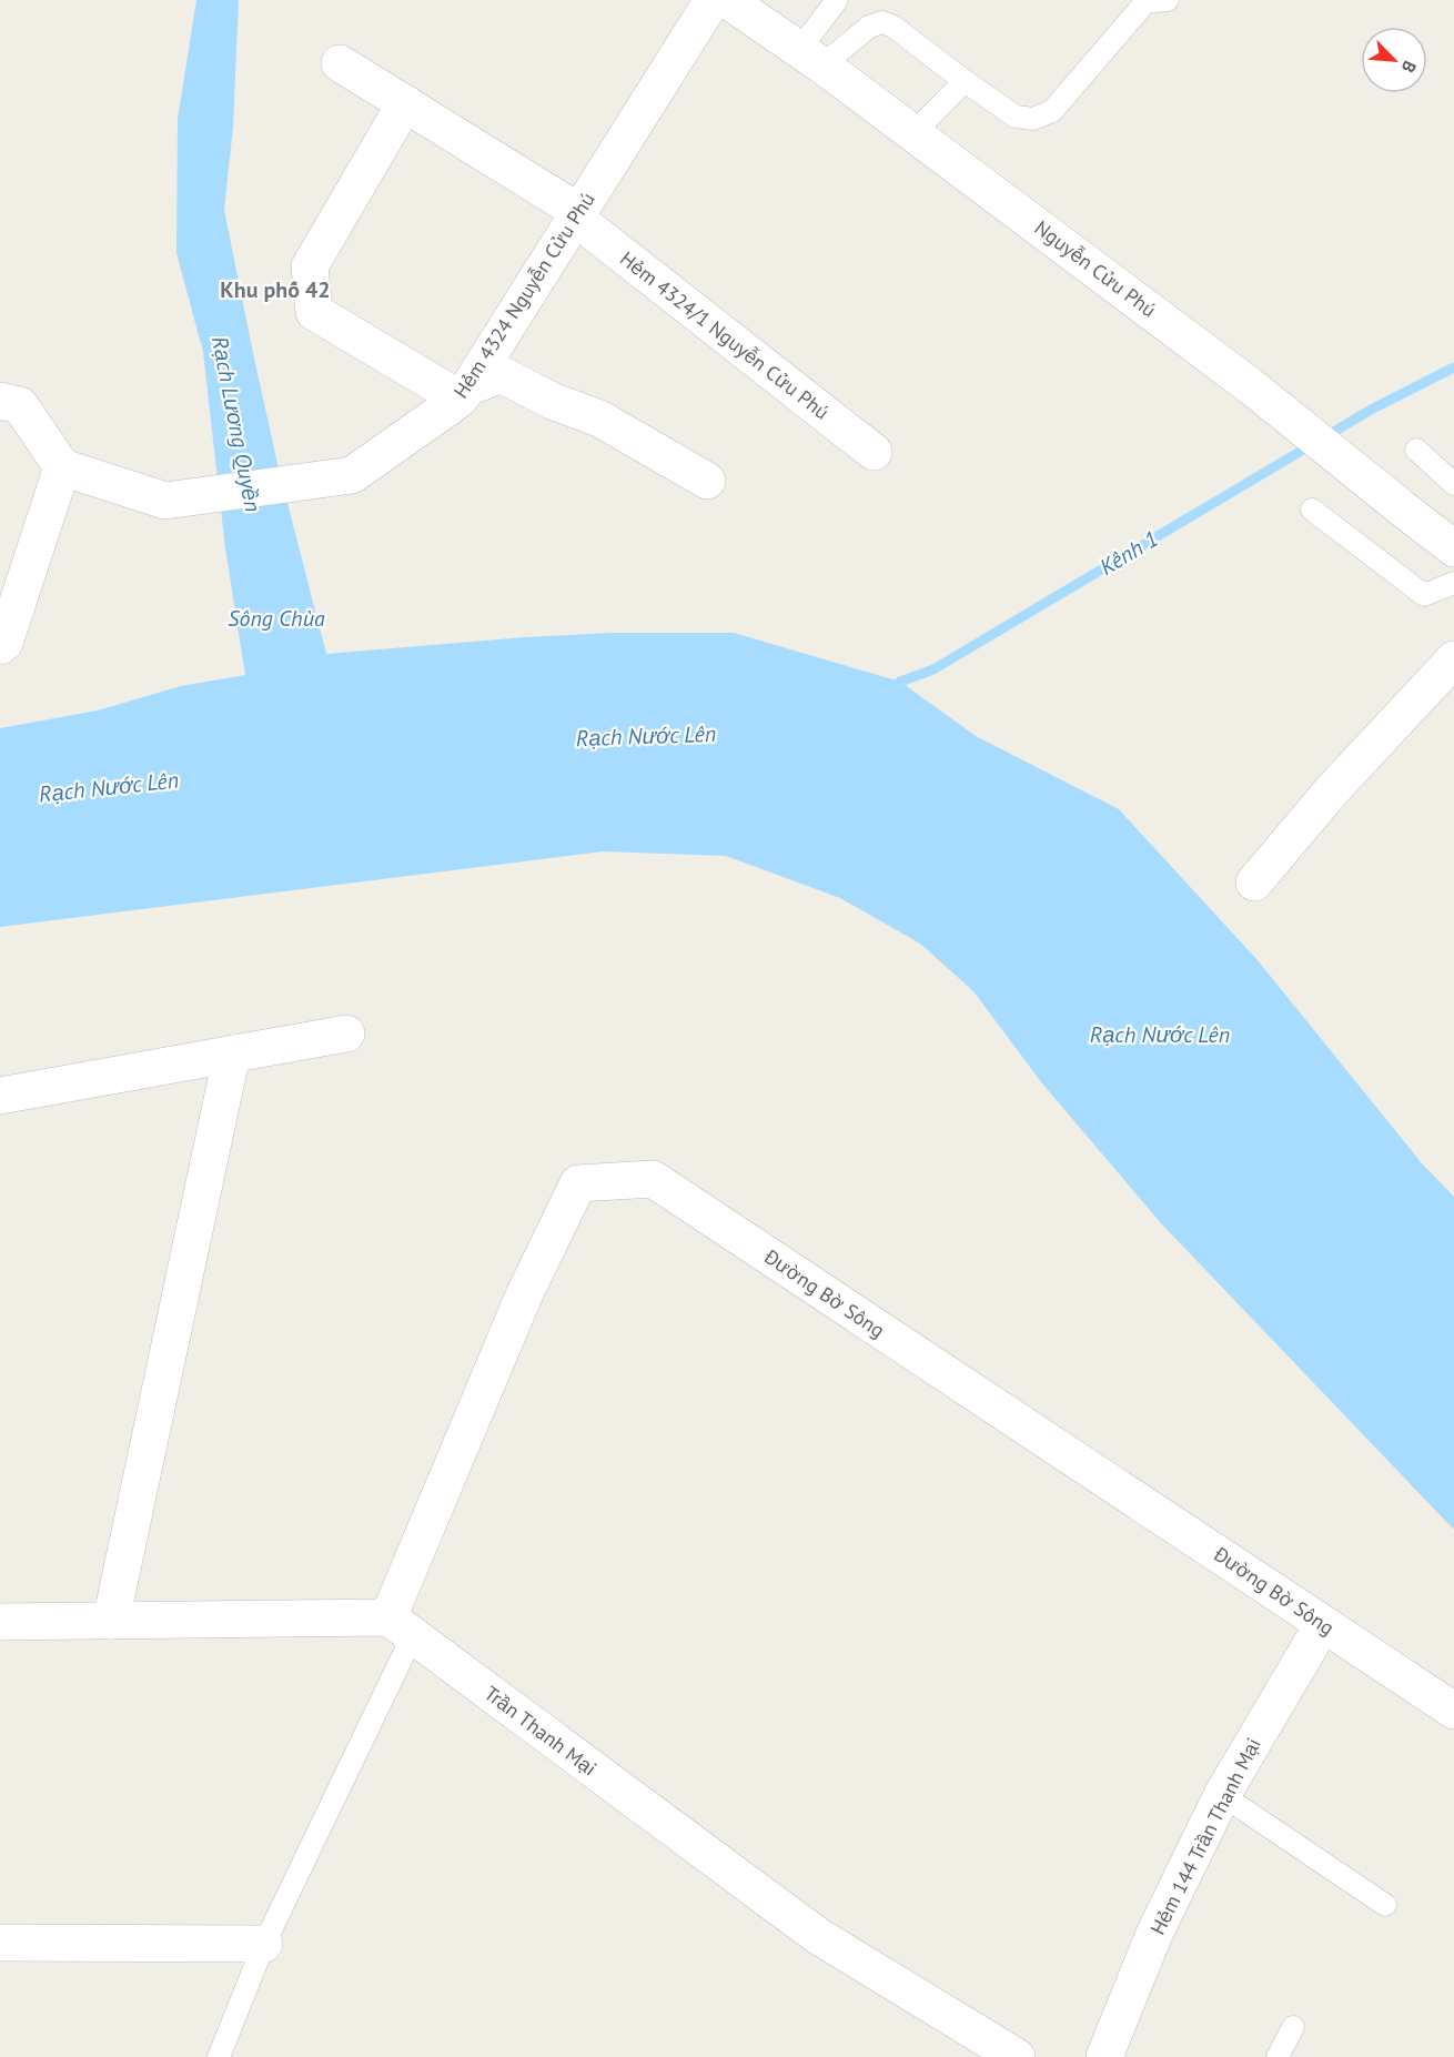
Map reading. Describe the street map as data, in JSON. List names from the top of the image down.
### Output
{
  "streets": {
    "street": [
      "Nguyễn Cửu Phú",
      "Hẻm 4324 Nguyễn Cửu Phú",
      "Hẻm 4324/1 Nguyễn Cửu Phú",
      "Đường Bờ Sông",
      "Trần Thanh Mại",
      "Hẻm 144 Trần Thanh Mại"
    ]
  },
  "crossings": [
    ["Hẻm 4324 Nguyễn Cửu Phú", "Hẻm 4324/1 Nguyễn Cửu Phú"],
    ["Đường Bờ Sông", "Trần Thanh Mại"],
    ["Đường Bờ Sông", "Hẻm 144 Trần Thanh Mại"]
  ],
  "districts": ["Khu phố 42"],
  "water": [
    "Rạch Lương Quyền",
    "Kênh 1",
    "Sông Chùa",
    "Rạch Nước Lên"
  ],
  "north": "bottom right"
}
